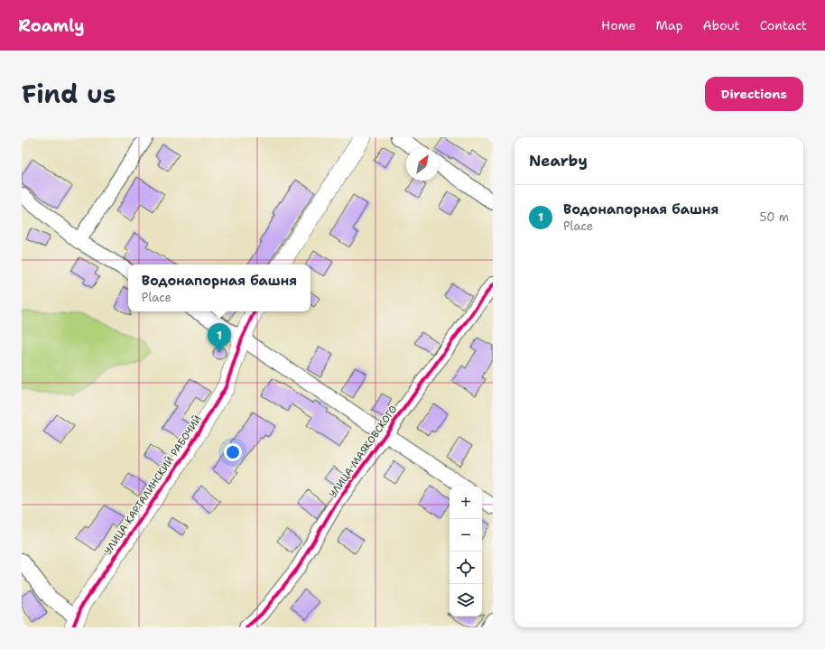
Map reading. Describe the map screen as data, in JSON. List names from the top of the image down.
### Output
{
  "streets": {
    "street": ["УЛИЦА МАЯКОВСКОГО", "УЛИЦА КАРТАЛИНСКИЙ РАБОЧИЙ"]
  },
  "north": "top right",
  "page": {
    "header": "Roamly",
    "nav": [
      "Home",
      "Map",
      "About",
      "Contact"
    ],
    "title": "Find us",
    "buttons": "Directions",
    "heading": "Nearby",
    "list": [
      {
        "mark": "1",
        "name": "Водонапорная башня",
        "note": "Place",
        "value": "50 m"
      }
    ],
    "popup": ["Водонапорная башня", "Place"],
    "pins": "1",
    "map_buttons": ["+", "−"]
  }
}
